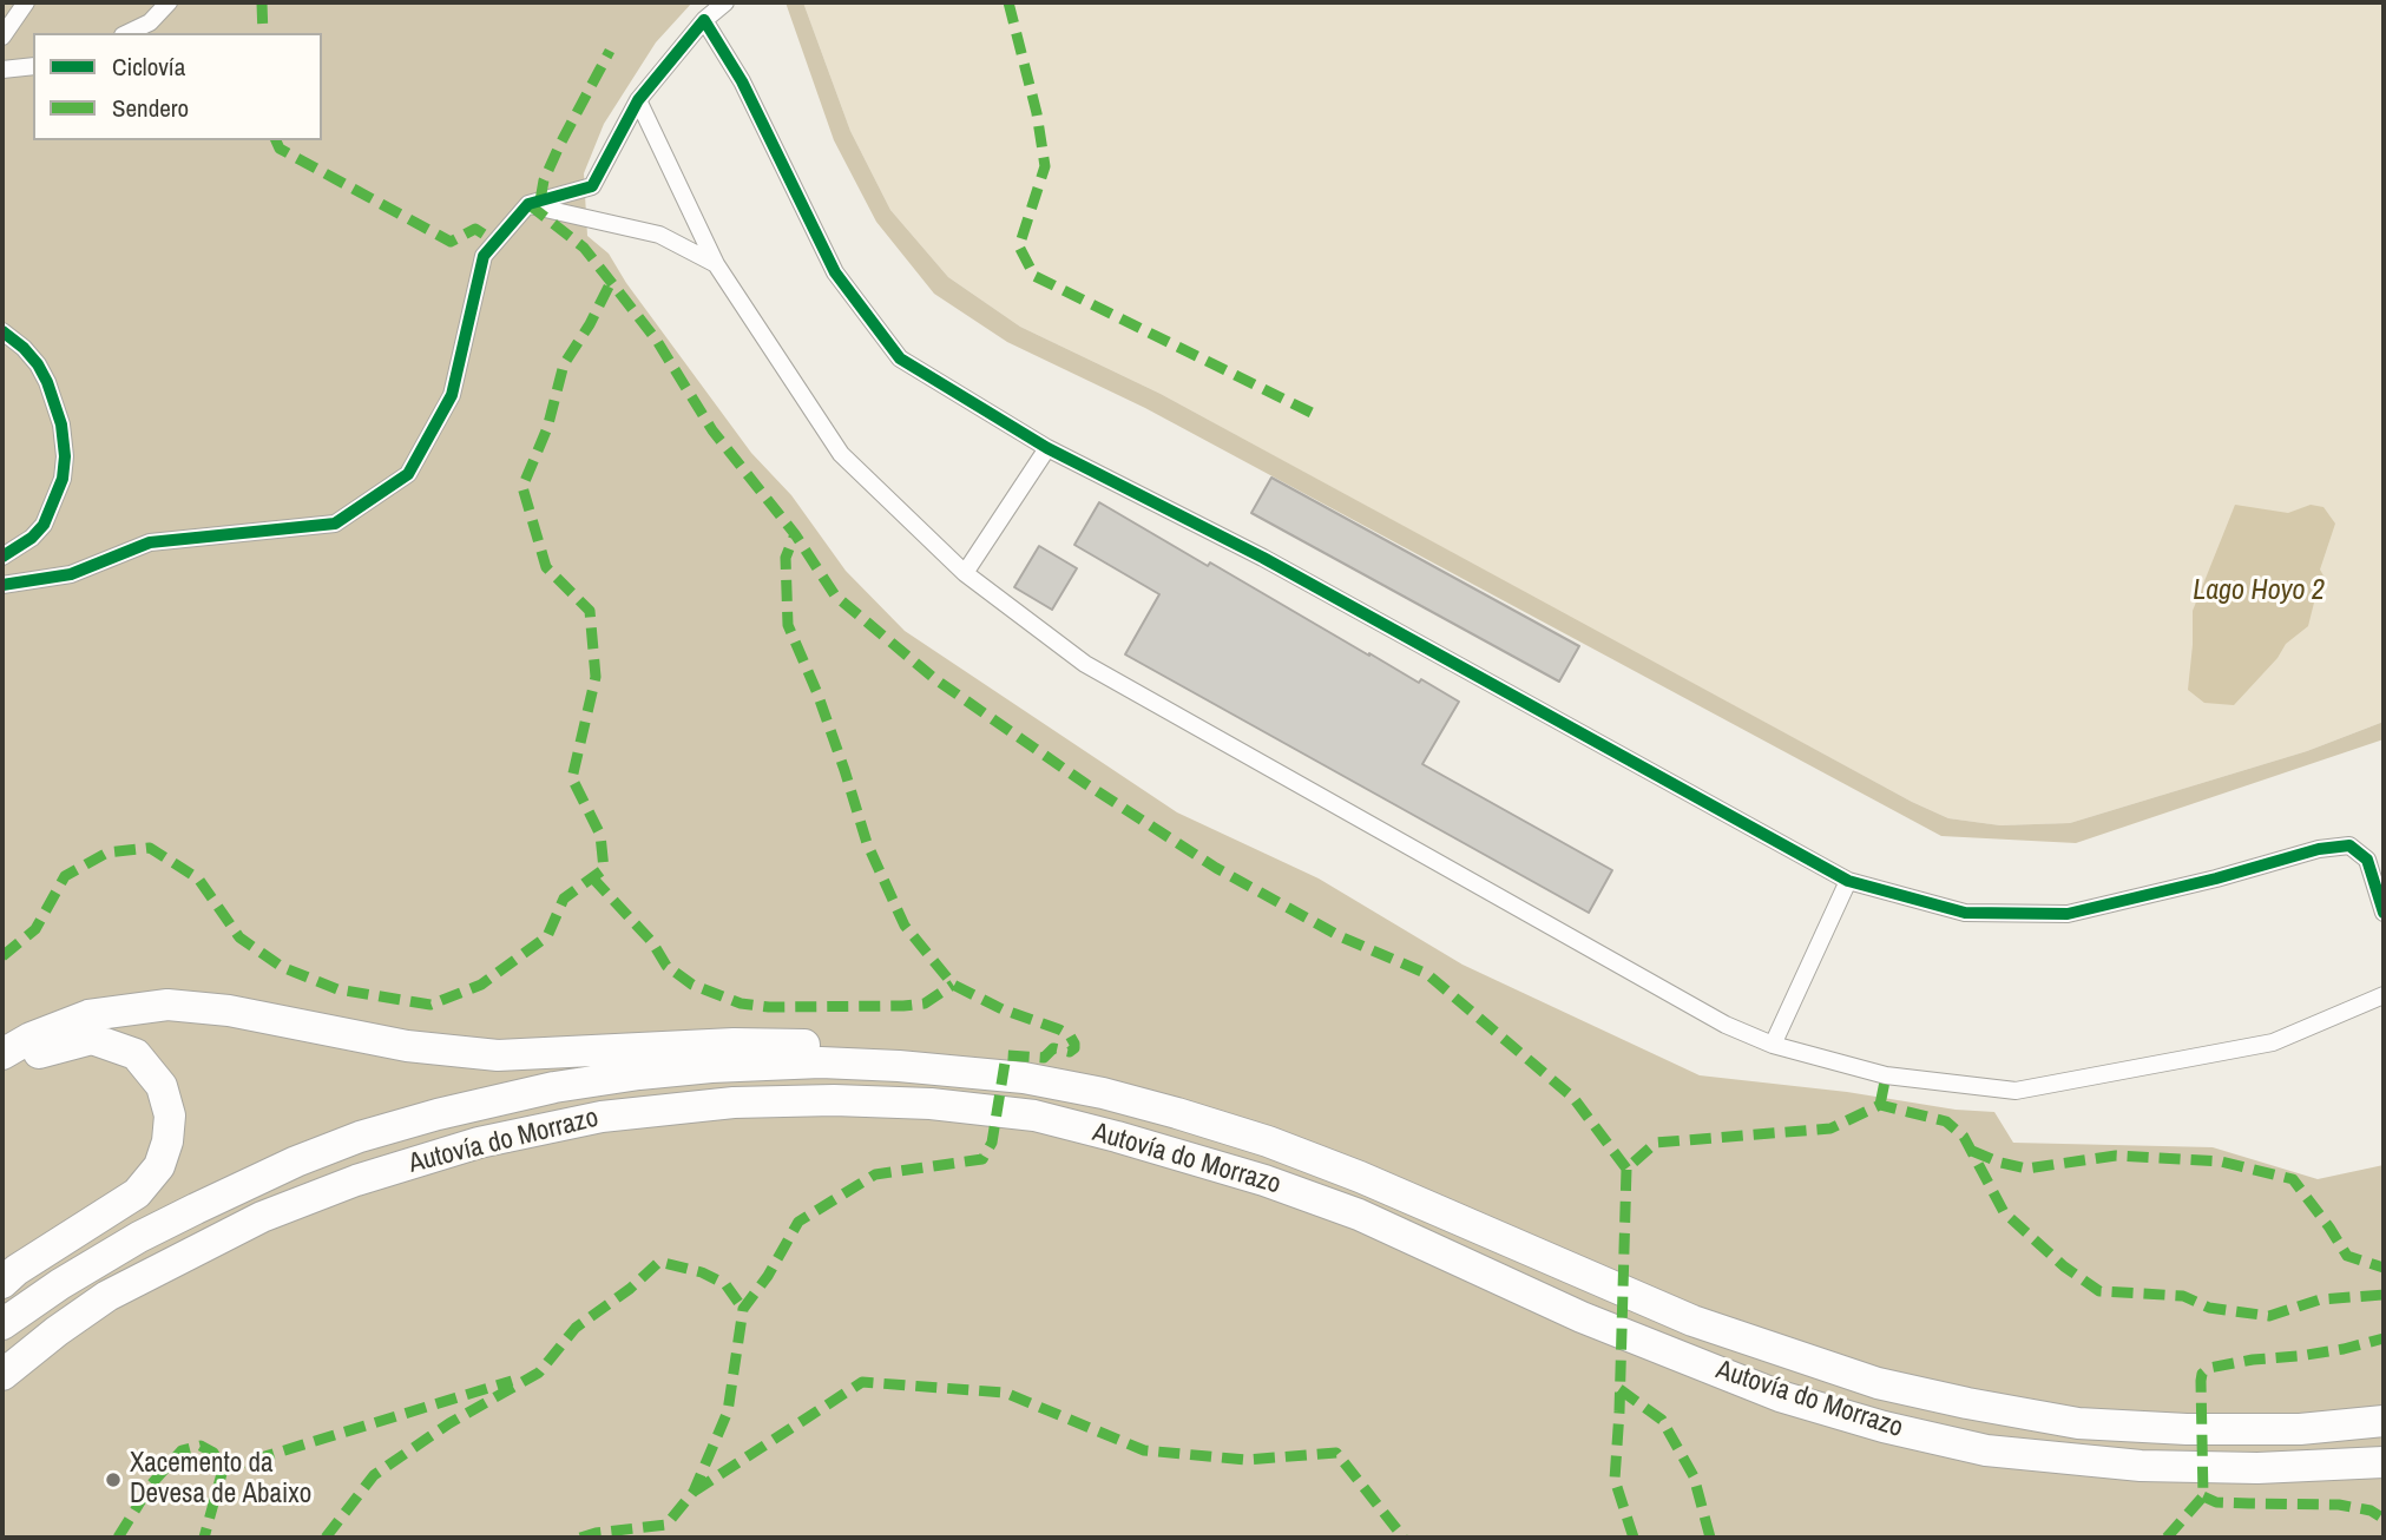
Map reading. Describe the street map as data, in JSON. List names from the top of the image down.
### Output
{
  "streets": {
    "highway": ["Autovía do Morrazo"]
  },
  "water": ["Lago Hoyo 2"],
  "places": ["Xacemento da Devesa de Abaixo"],
  "legend": ["Ciclovía", "Sendero"]
}
